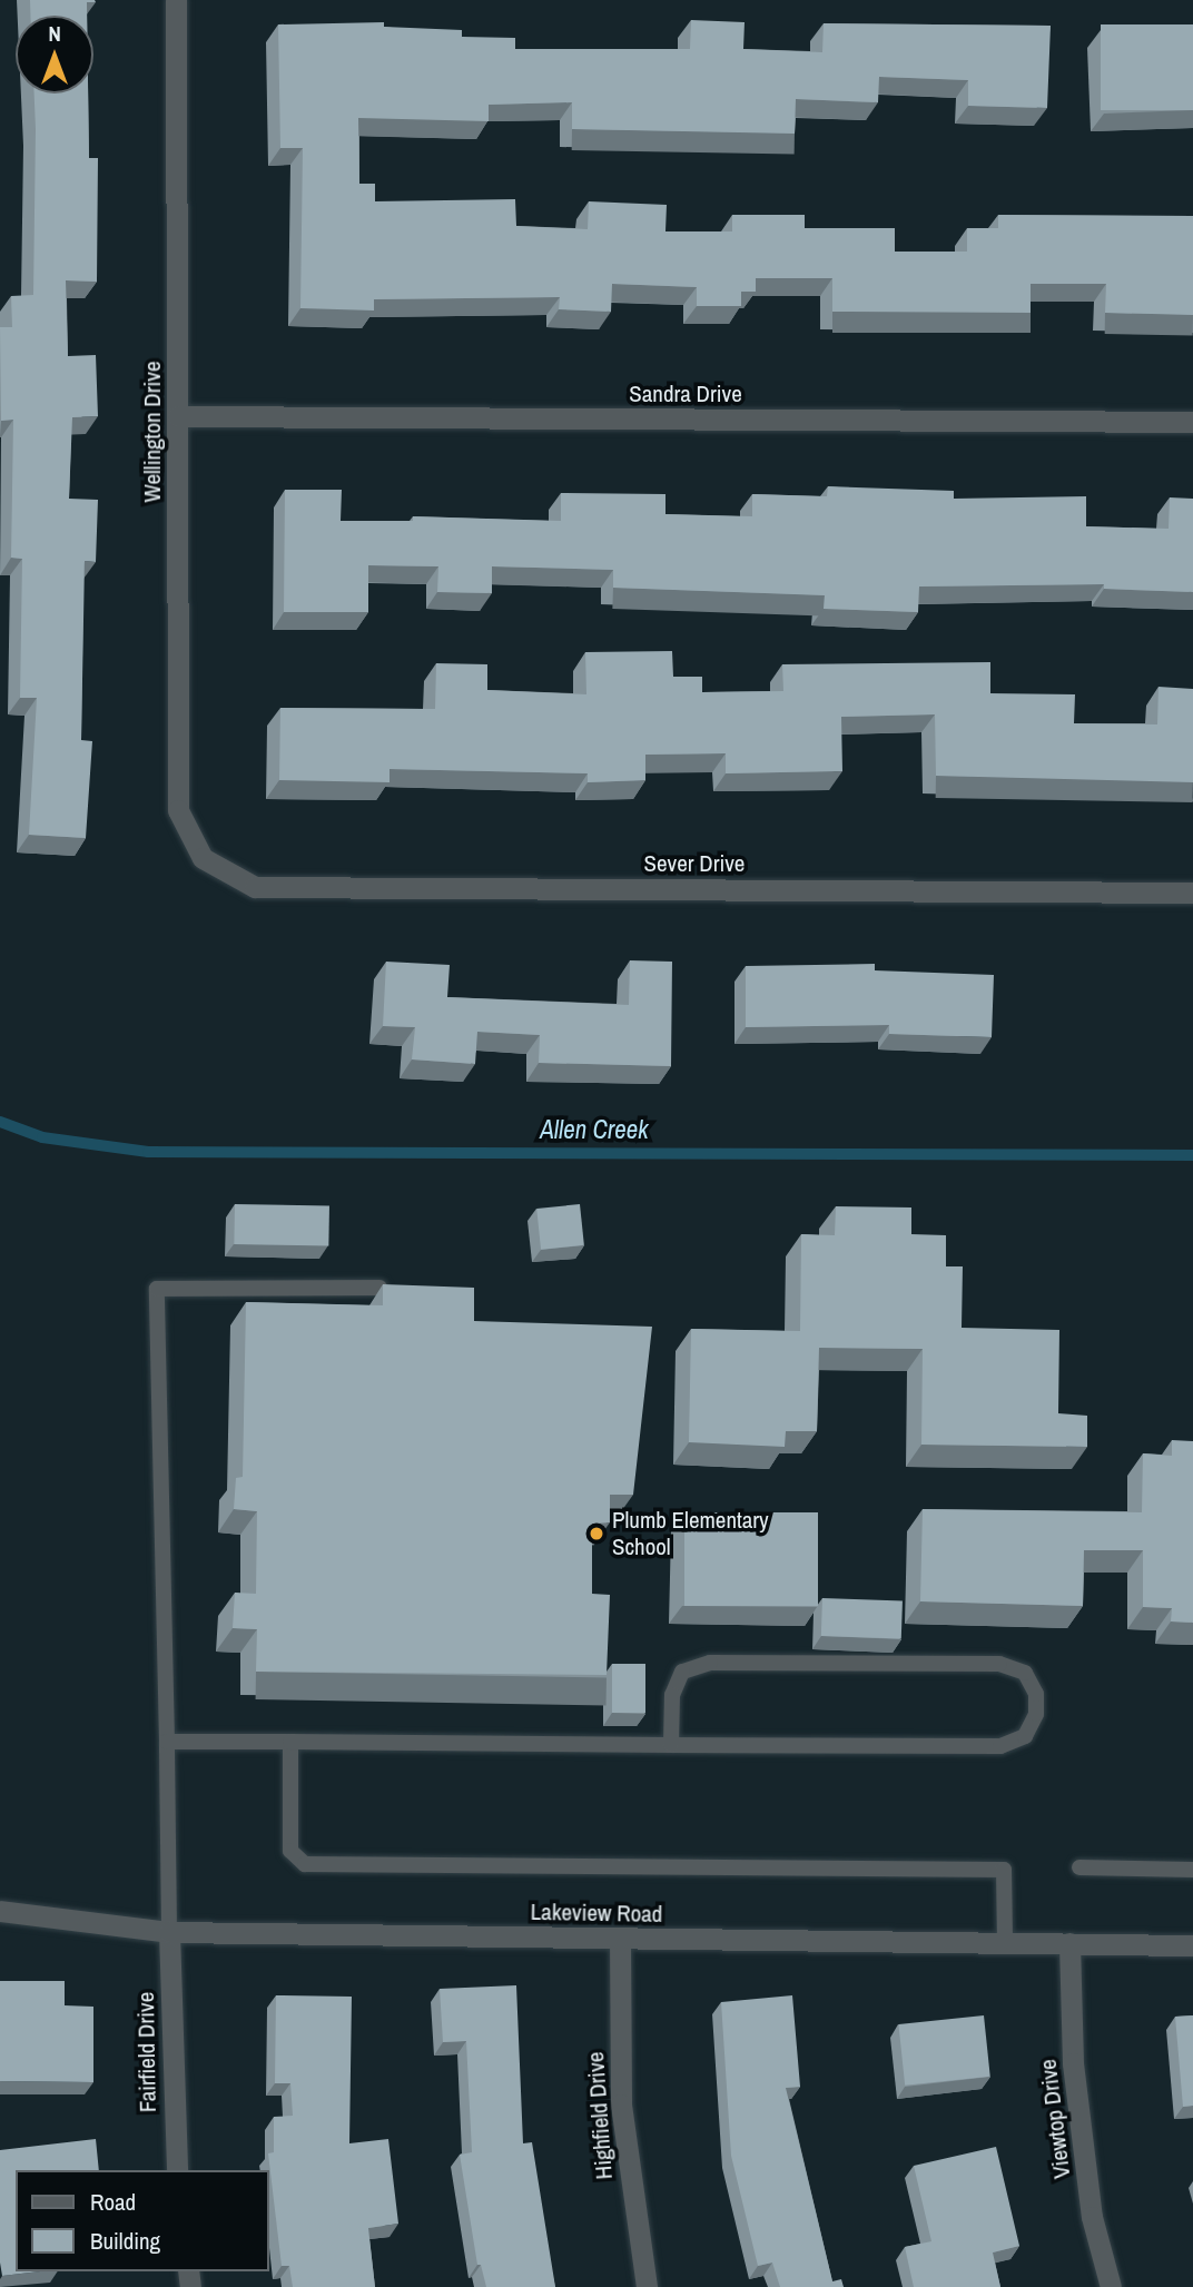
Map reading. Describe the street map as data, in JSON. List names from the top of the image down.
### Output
{
  "streets": {
    "street": [
      "Sandra Drive",
      "Wellington Drive",
      "Sever Drive",
      "Lakeview Road",
      "Fairfield Drive",
      "Highfield Drive",
      "Viewtop Drive"
    ]
  },
  "crossings": [
    ["Sandra Drive", "Wellington Drive"],
    ["Wellington Drive", "Sever Drive"],
    ["Lakeview Road", "Fairfield Drive"],
    ["Lakeview Road", "Highfield Drive"],
    ["Lakeview Road", "Viewtop Drive"]
  ],
  "water": ["Allen Creek"],
  "places": ["Plumb Elementary School"],
  "legend": ["Road", "Building"],
  "north": "top"
}
